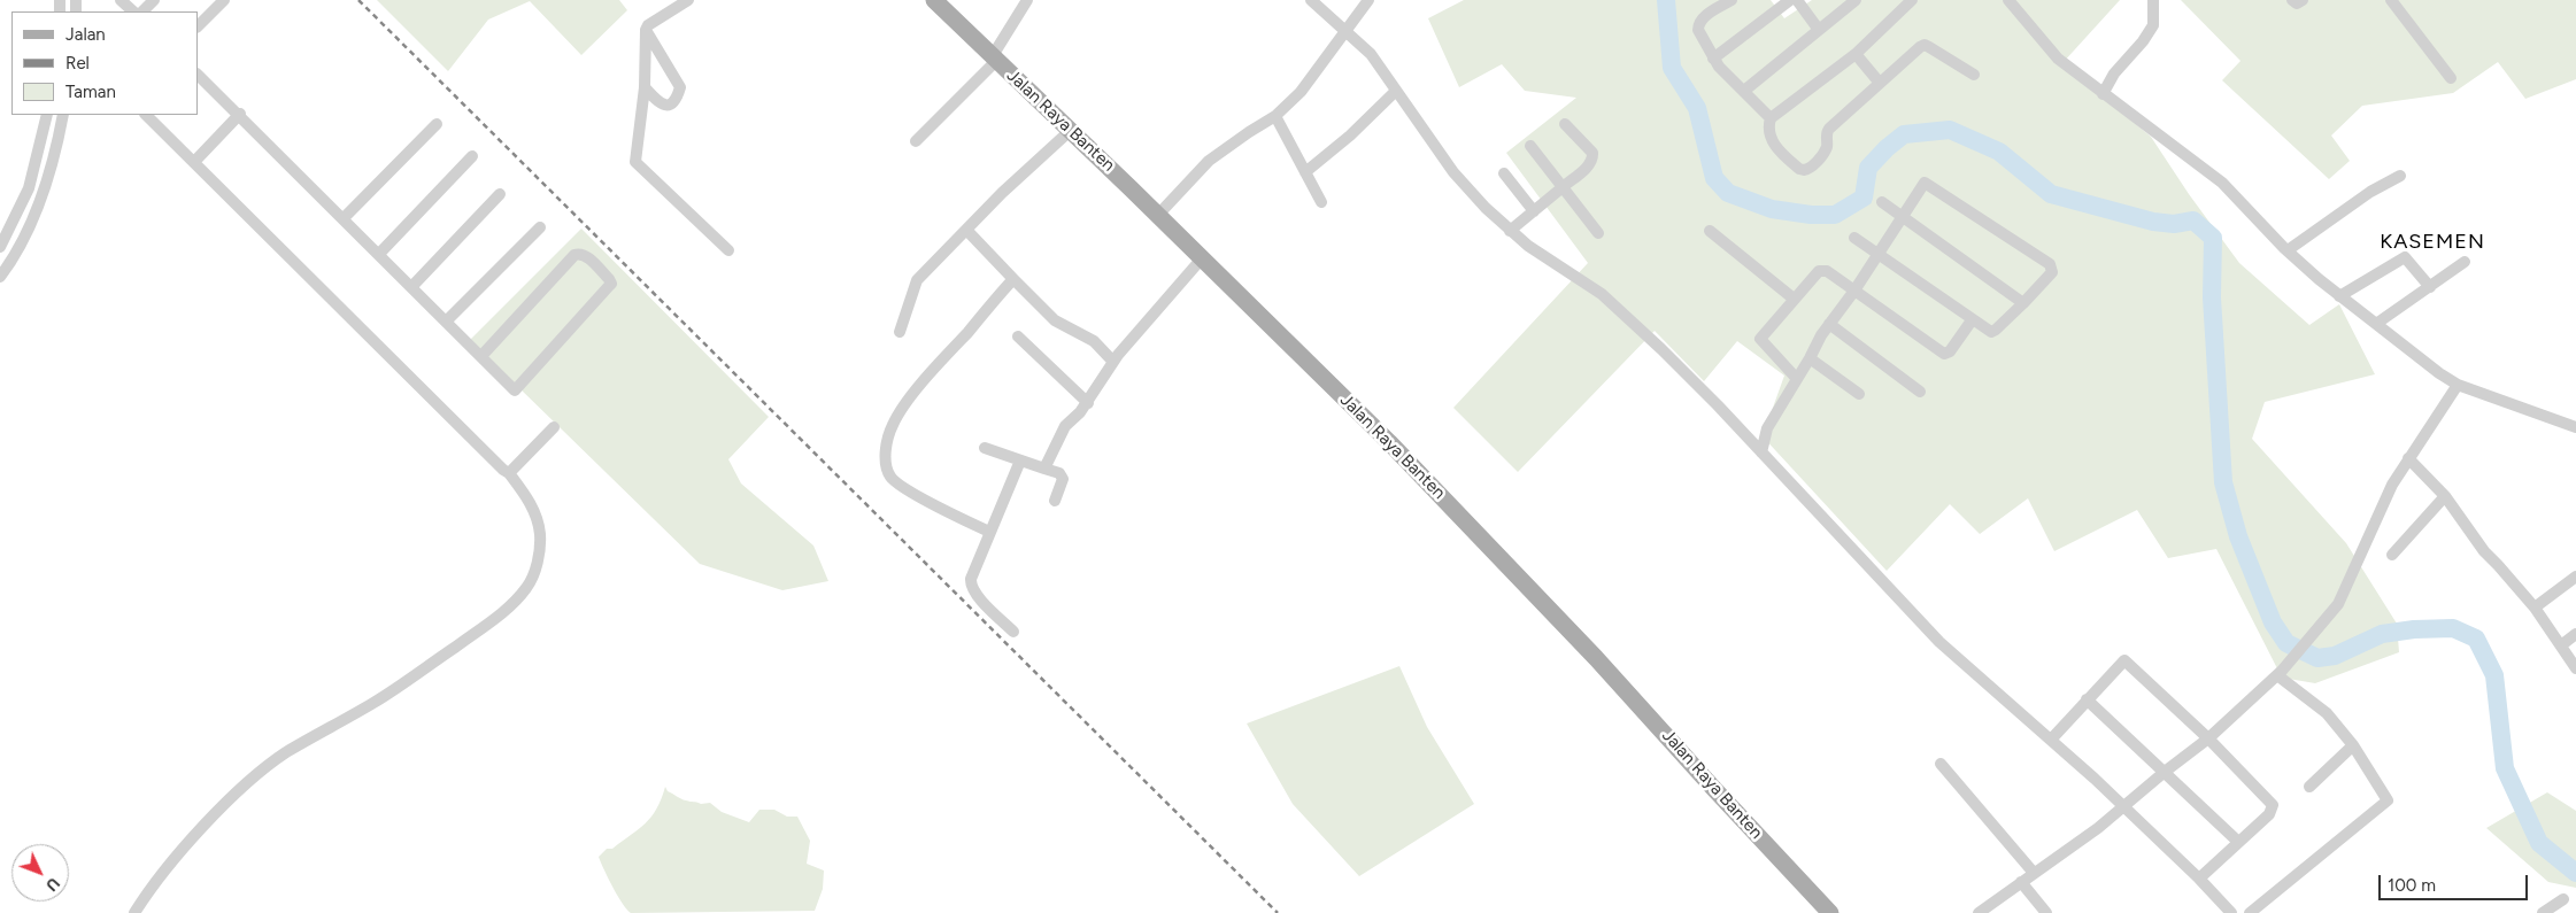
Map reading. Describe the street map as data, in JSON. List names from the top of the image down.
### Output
{
  "streets": {
    "main road": ["Jalan Raya Banten"]
  },
  "districts": ["KASEMEN"],
  "legend": ["Jalan", "Rel", "Taman"],
  "scale_bar": "100 m",
  "north": "bottom right"
}
